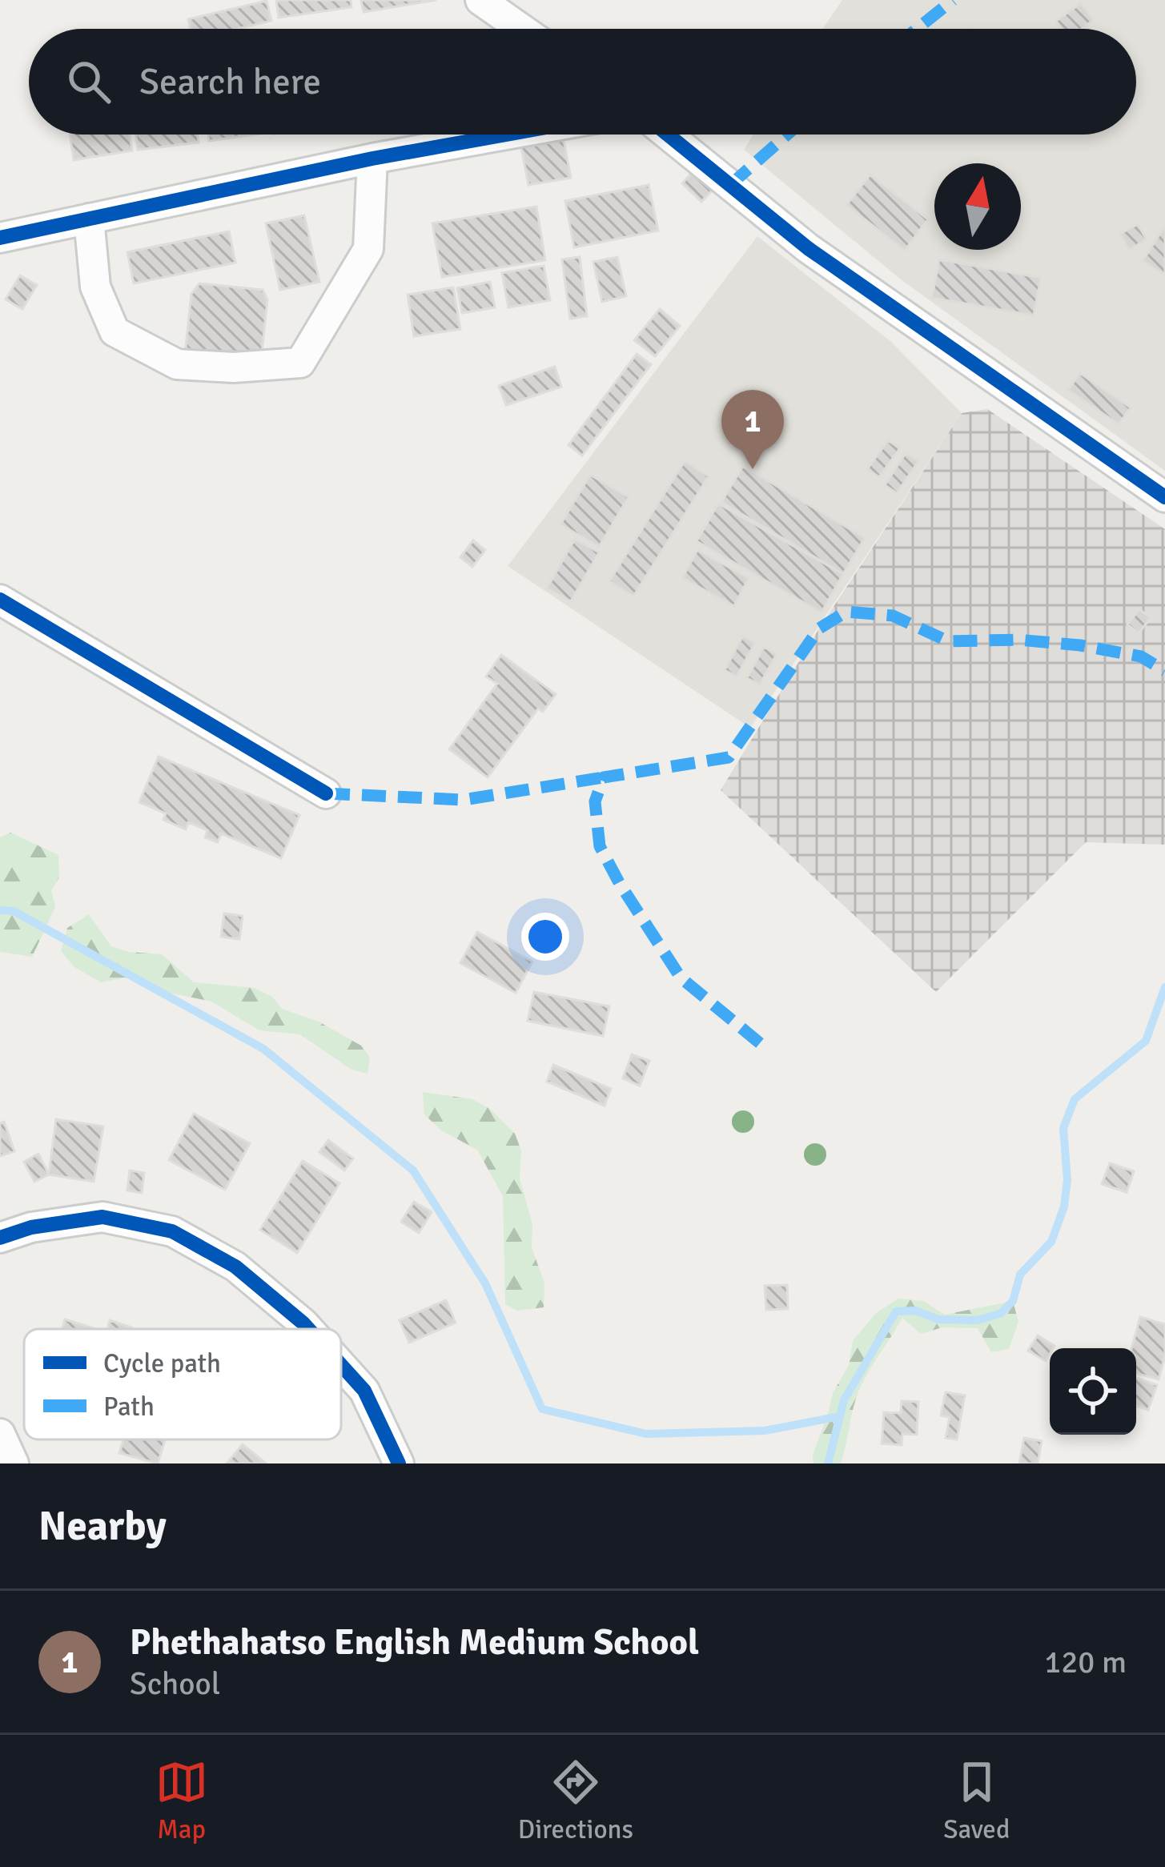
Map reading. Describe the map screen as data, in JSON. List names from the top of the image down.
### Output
{
  "legend": ["Cycle path", "Path"],
  "north": "top",
  "page": {
    "search": "Search here",
    "pins": "1",
    "heading": "Nearby",
    "list": [
      {
        "mark": "1",
        "name": "Phethahatso English Medium School",
        "note": "School",
        "value": "120 m"
      }
    ],
    "nav": ["Map", "Directions", "Saved"]
  }
}
